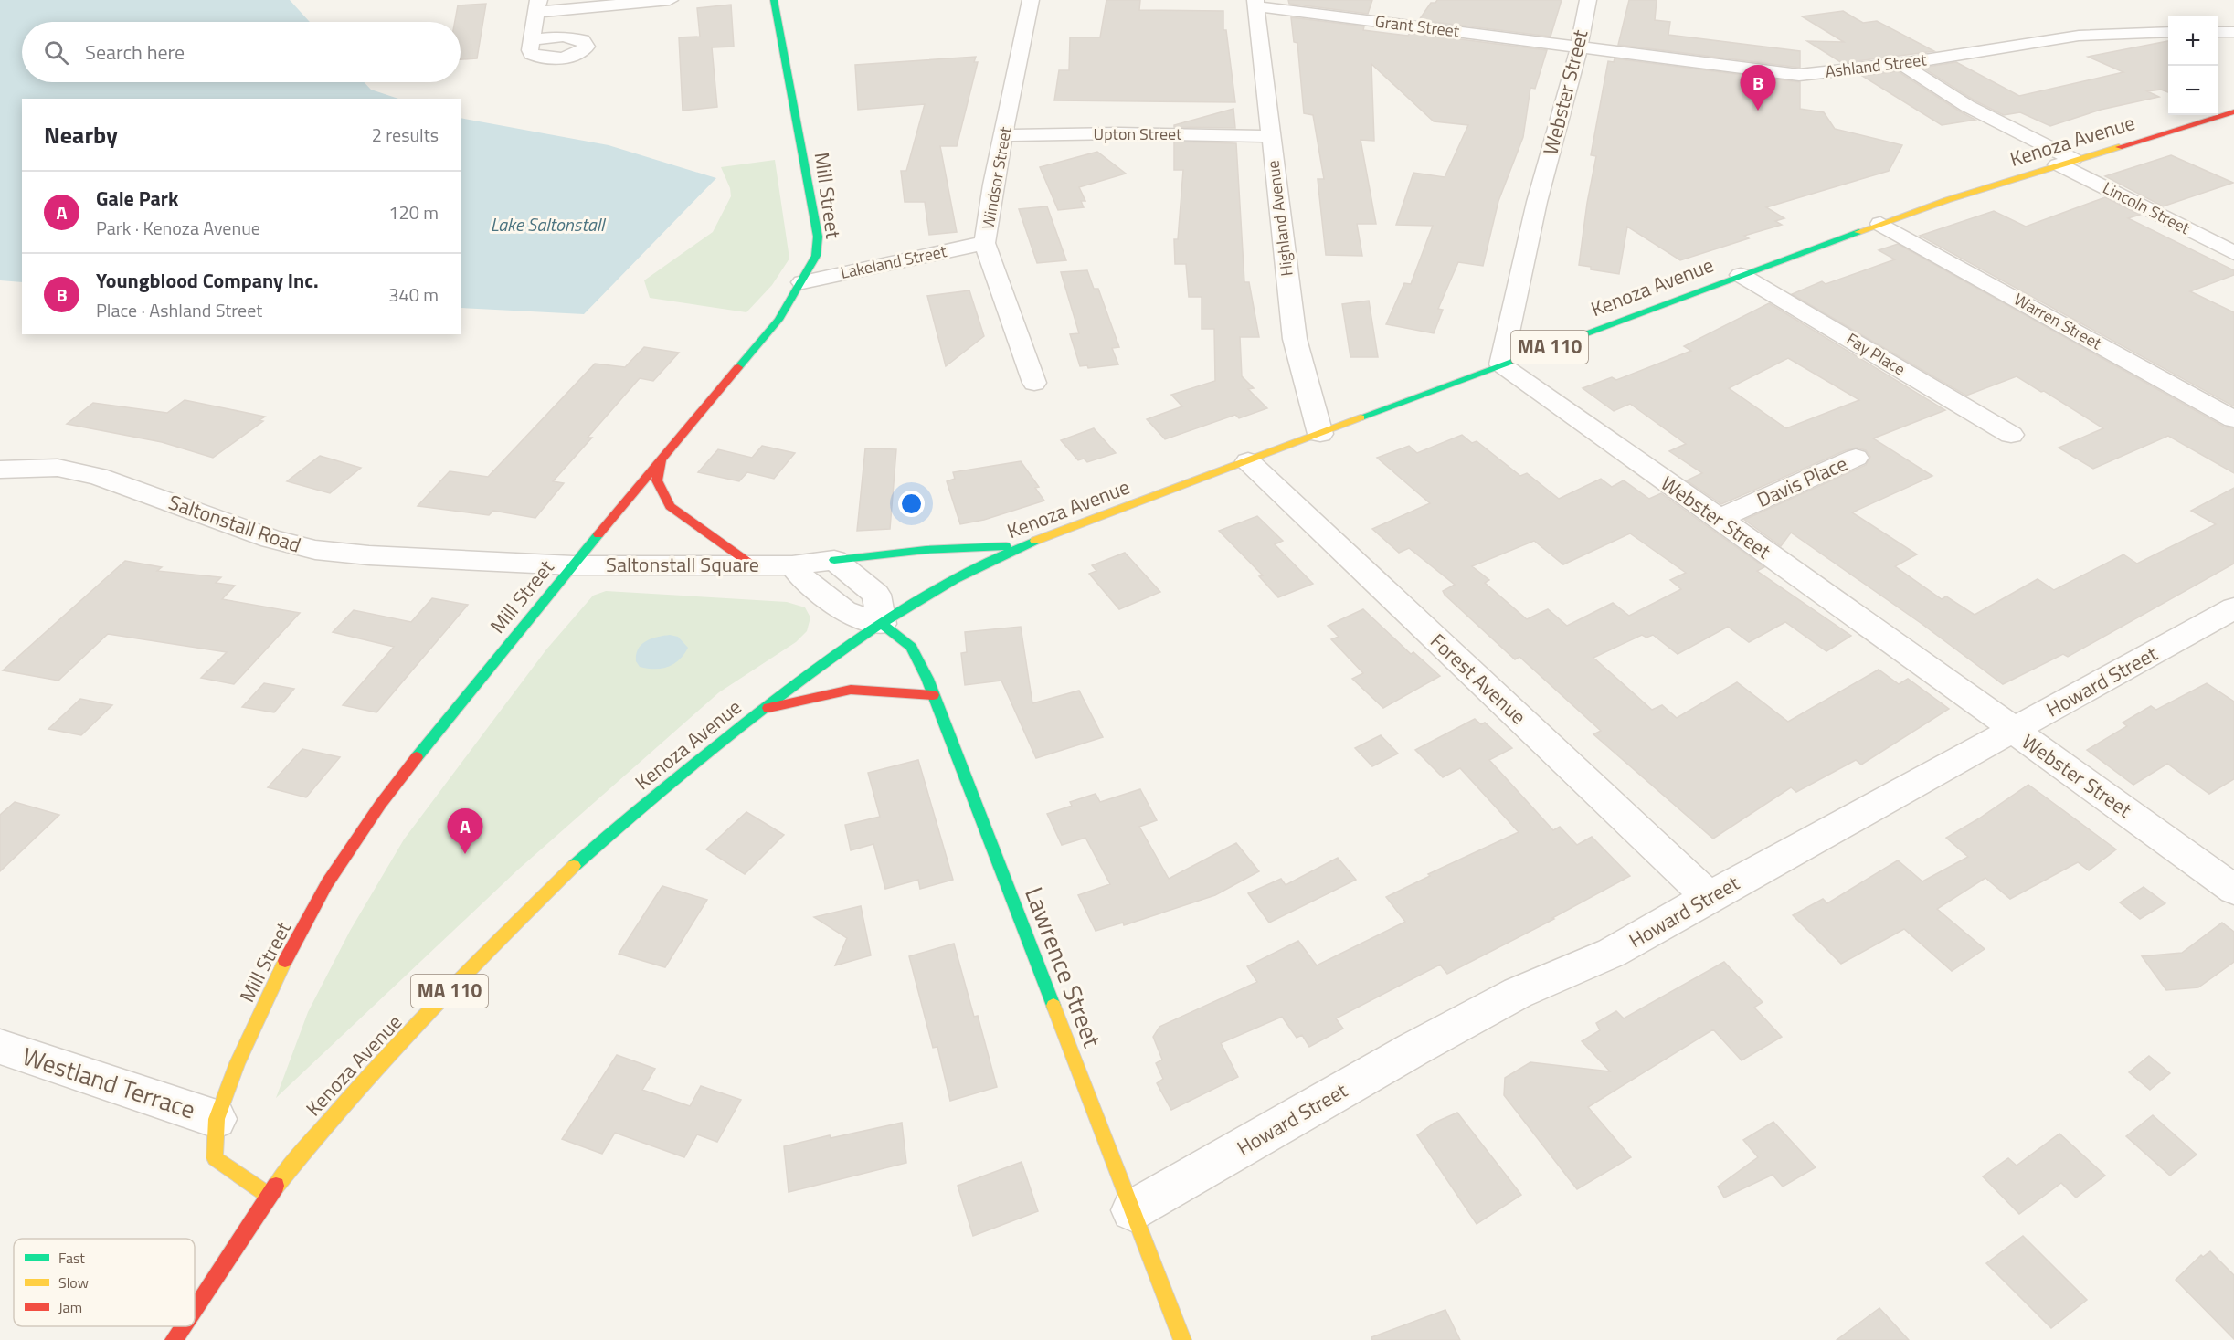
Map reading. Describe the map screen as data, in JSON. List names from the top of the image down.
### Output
{
  "streets": {
    "main road": [
      "Kenoza Avenue",
      "Mill Street",
      "MA 110",
      "Lawrence Street"
    ],
    "street": [
      "Grant Street",
      "Ashland Street",
      "Webster Street",
      "Upton Street",
      "Windsor Street",
      "Lincoln Street",
      "Highland Avenue",
      "Lakeland Street",
      "Warren Street",
      "Fay Place",
      "Davis Place",
      "Saltonstall Road",
      "Saltonstall Square",
      "Forest Avenue",
      "Howard Street",
      "Westland Terrace"
    ]
  },
  "crossings": [
    ["Grant Street", "Ashland Street"],
    ["Grant Street", "Webster Street"],
    ["Grant Street", "Highland Avenue"],
    ["Ashland Street", "Webster Street"],
    ["Ashland Street", "Lincoln Street"],
    ["Webster Street", "Kenoza Avenue"],
    ["Webster Street", "Davis Place"],
    ["Webster Street", "Howard Street"],
    ["Upton Street", "Windsor Street"],
    ["Upton Street", "Highland Avenue"],
    ["Kenoza Avenue", "Mill Street"],
    ["Kenoza Avenue", "Lincoln Street"],
    ["Kenoza Avenue", "Highland Avenue"],
    ["Kenoza Avenue", "Warren Street"],
    ["Kenoza Avenue", "Fay Place"],
    ["Kenoza Avenue", "Forest Avenue"],
    ["Kenoza Avenue", "Lawrence Street"],
    ["Windsor Street", "Lakeland Street"],
    ["Mill Street", "Lakeland Street"],
    ["Mill Street", "Saltonstall Road"],
    ["Mill Street", "Saltonstall Square"],
    ["Mill Street", "Westland Terrace"],
    ["Saltonstall Road", "Saltonstall Square"],
    ["Forest Avenue", "Howard Street"],
    ["Howard Street", "Lawrence Street"]
  ],
  "water": ["Lake Saltonstall"],
  "legend": ["Fast", "Slow", "Jam"],
  "page": {
    "map_buttons": ["+", "−"],
    "search": "Search here",
    "pins": ["B", "A"],
    "heading": ["Nearby", "2 results"],
    "list": [
      {
        "mark": "A",
        "name": "Gale Park",
        "note": "Park · Kenoza Avenue",
        "value": "120 m"
      },
      {
        "mark": "B",
        "name": "Youngblood Company Inc.",
        "note": "Place · Ashland Street",
        "value": "340 m"
      }
    ]
  }
}
